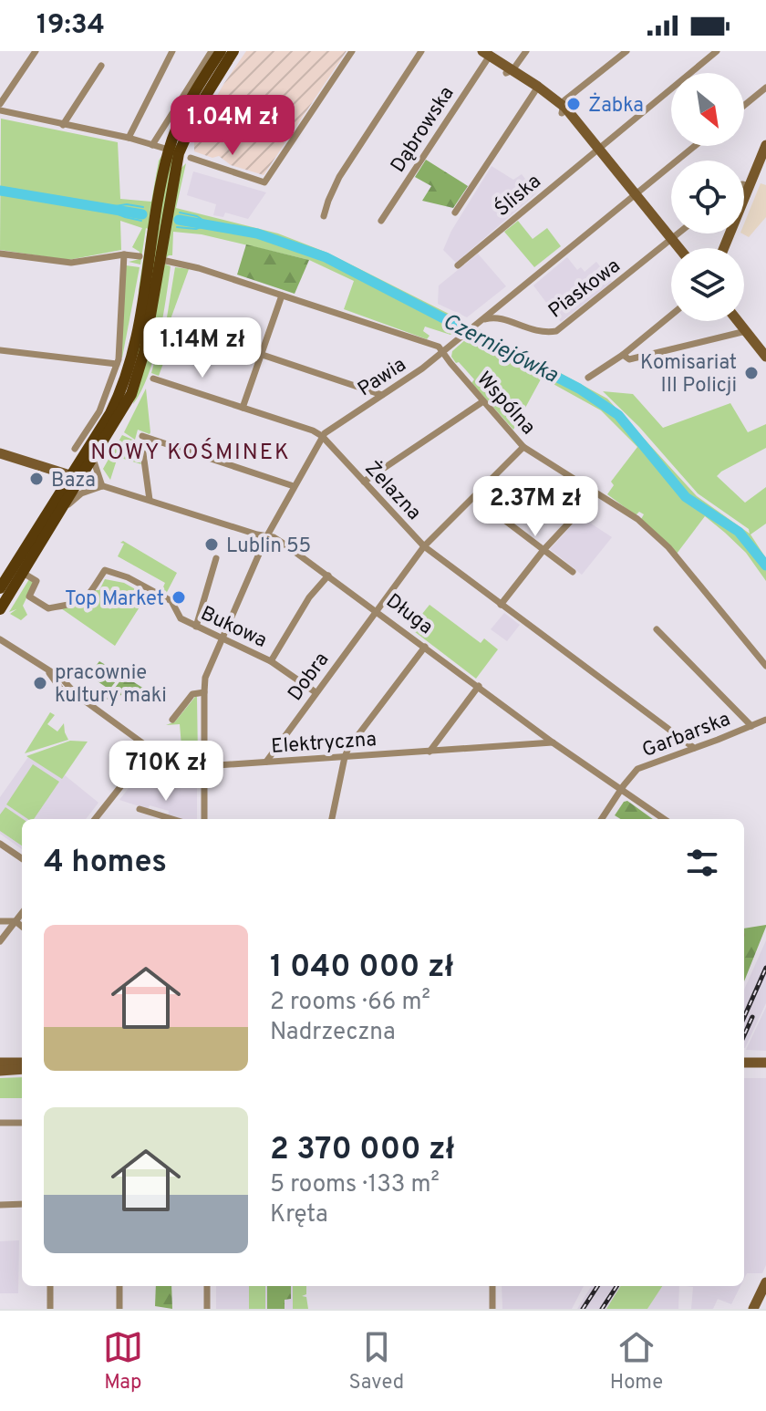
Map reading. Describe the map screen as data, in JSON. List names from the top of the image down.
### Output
{
  "streets": {
    "main road": ["Długa"],
    "street": [
      "Dąbrowska",
      "Śliska",
      "Piaskowa",
      "Pawia",
      "Wspólna",
      "Żelazna",
      "Bukowa",
      "Dobra",
      "Garbarska",
      "Elektryczna"
    ]
  },
  "crossings": [
    ["Piaskowa", "Pawia"],
    ["Pawia", "Wspólna"],
    ["Pawia", "Żelazna"],
    ["Pawia", "Długa"],
    ["Pawia", "Bukowa"],
    ["Pawia", "Elektryczna"],
    ["Wspólna", "Dobra"],
    ["Żelazna", "Dobra"],
    ["Żelazna", "Garbarska"],
    ["Długa", "Dobra"],
    ["Długa", "Garbarska"],
    ["Długa", "Elektryczna"],
    ["Bukowa", "Dobra"],
    ["Dobra", "Elektryczna"]
  ],
  "districts": ["NOWY KOŚMINEK"],
  "water": ["Czerniejówka"],
  "places": [
    "Żabka",
    "Komisariat III Policji",
    "Baza",
    "Lublin 55",
    "Top Market",
    "pracownie kultury maki"
  ],
  "north": "bottom right",
  "page": {
    "status": "19:34",
    "price": [
      "1.04M zł",
      "1.14M zł",
      "2.37M zł",
      "710K zł"
    ],
    "heading": "4 homes",
    "list": [
      {
        "name": "1 040 000 zł",
        "note": "2 rooms · 66 m² · Nadrzeczna"
      },
      {
        "name": "2 370 000 zł",
        "note": "5 rooms · 133 m² · Kręta"
      }
    ],
    "tabs": ["Map", "Saved", "Home"]
  }
}
